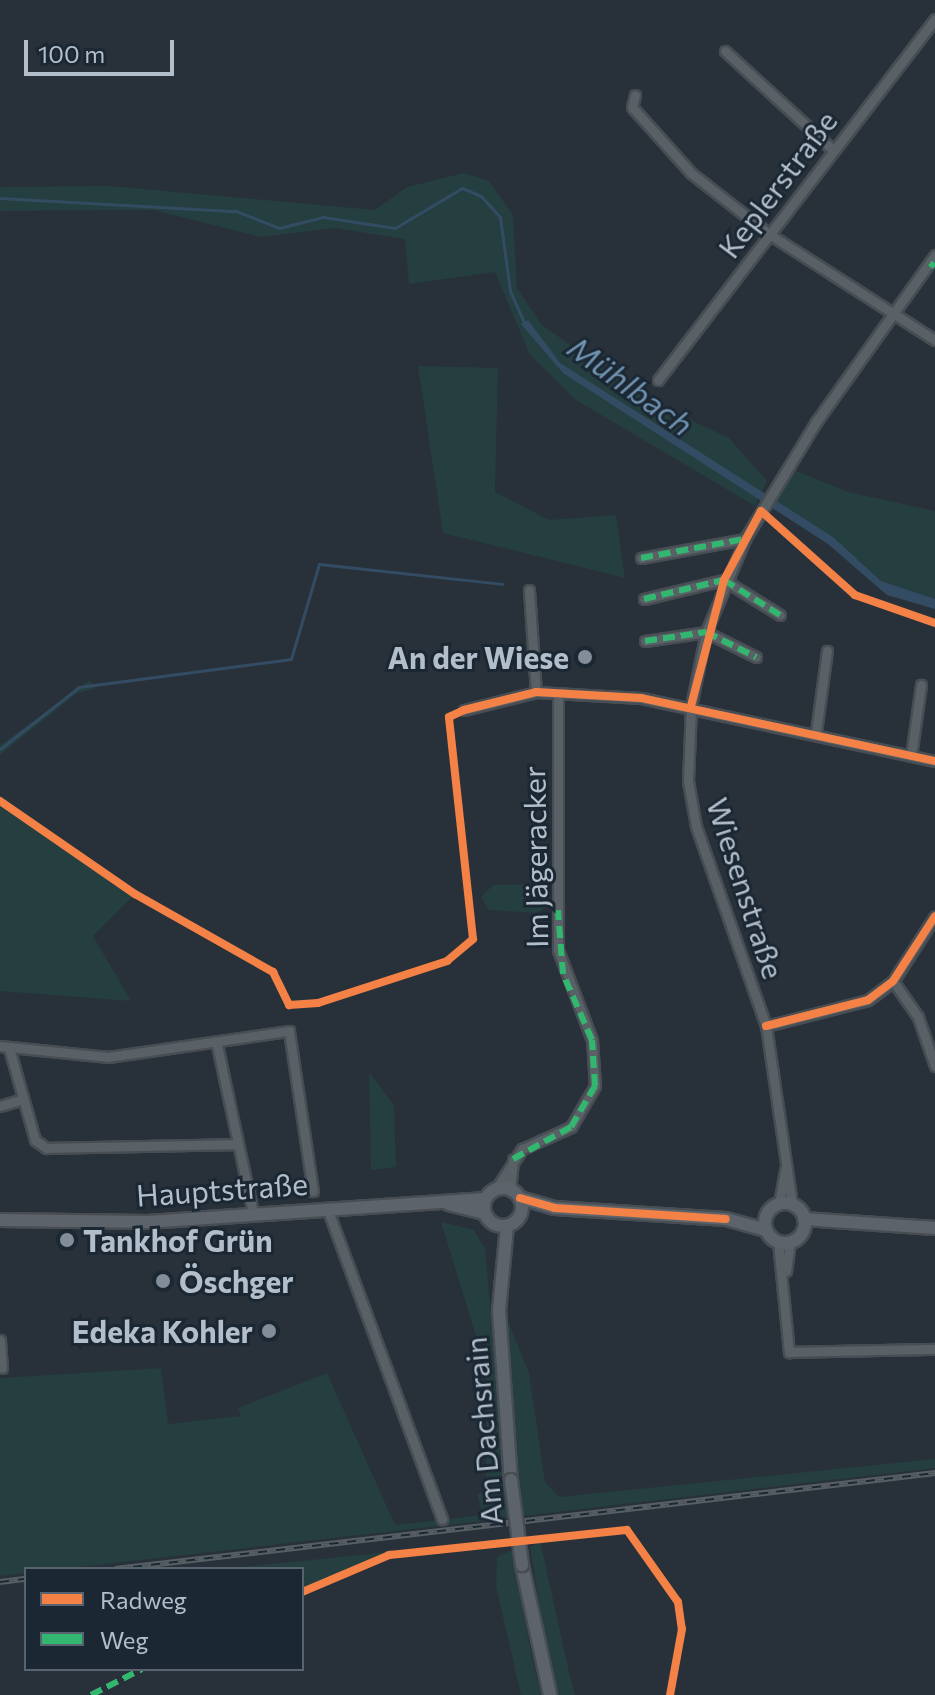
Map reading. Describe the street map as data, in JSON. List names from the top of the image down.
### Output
{
  "streets": {
    "main road": ["Hauptstraße", "Am Dachsrain"],
    "street": ["Keplerstraße", "Im Jägeracker", "Wiesenstraße"]
  },
  "crossings": [
    ["Im Jägeracker", "Hauptstraße"],
    ["Im Jägeracker", "Am Dachsrain"],
    ["Hauptstraße", "Am Dachsrain"]
  ],
  "water": ["Mühlbach"],
  "places": [
    "An der Wiese",
    "Tankhof Grün",
    "Öschger",
    "Edeka Kohler"
  ],
  "legend": ["Radweg", "Weg"],
  "scale_bar": "100 m"
}
